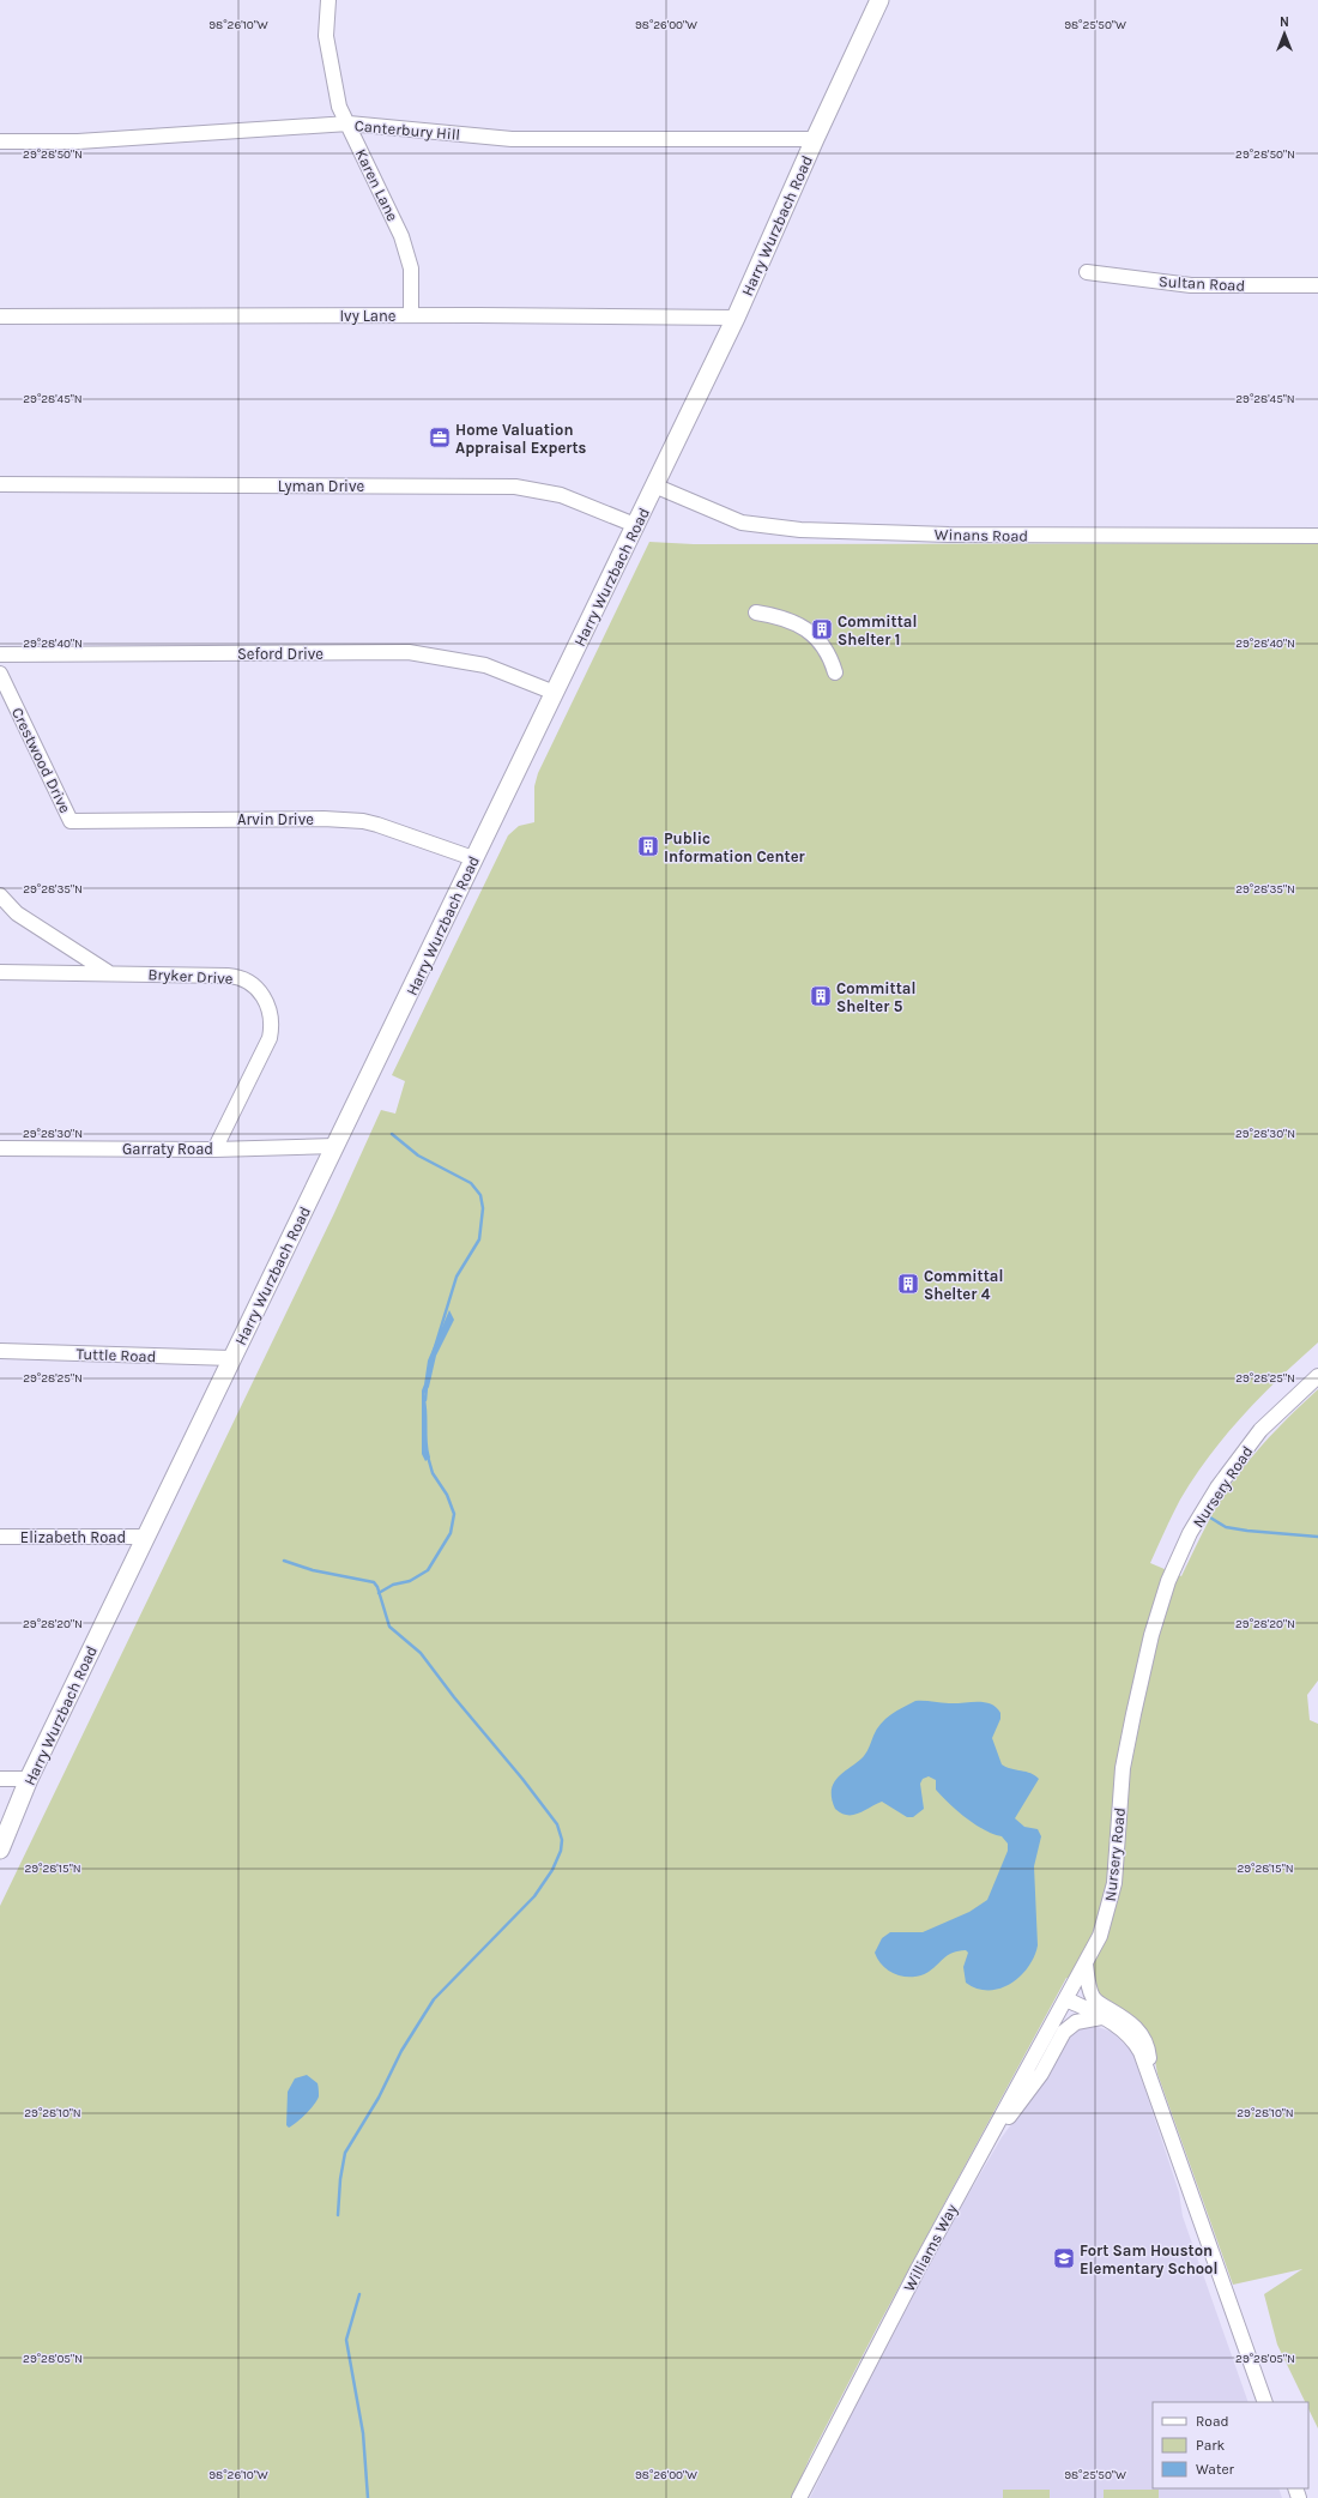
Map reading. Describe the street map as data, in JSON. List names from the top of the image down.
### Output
{
  "streets": {
    "main road": ["Harry Wurzbach Road"],
    "street": [
      "Canterbury Hill",
      "Karen Lane",
      "Sultan Road",
      "Ivy Lane",
      "Lyman Drive",
      "Winans Road",
      "Seford Drive",
      "Crestwood Drive",
      "Arvin Drive",
      "Bryker Drive",
      "Garraty Road",
      "Tuttle Road",
      "Nursery Road",
      "Elizabeth Road",
      "Williams Way"
    ]
  },
  "crossings": [
    ["Canterbury Hill", "Karen Lane"],
    ["Canterbury Hill", "Harry Wurzbach Road"],
    ["Karen Lane", "Ivy Lane"],
    ["Harry Wurzbach Road", "Ivy Lane"],
    ["Harry Wurzbach Road", "Lyman Drive"],
    ["Harry Wurzbach Road", "Winans Road"],
    ["Harry Wurzbach Road", "Seford Drive"],
    ["Harry Wurzbach Road", "Arvin Drive"],
    ["Harry Wurzbach Road", "Garraty Road"],
    ["Harry Wurzbach Road", "Tuttle Road"],
    ["Harry Wurzbach Road", "Elizabeth Road"],
    ["Crestwood Drive", "Arvin Drive"],
    ["Bryker Drive", "Garraty Road"],
    ["Nursery Road", "Williams Way"]
  ],
  "places": {
    "office": ["Home Valuation Appraisal Experts"],
    "building": [
      "Committal Shelter 1",
      "Public Information Center",
      "Committal Shelter 5",
      "Committal Shelter 4"
    ],
    "school or university": ["Fort Sam Houston Elementary School"]
  },
  "legend": ["Road", "Park", "Water"],
  "north": "top",
  "coordinates": [
    "98°26'10\"W",
    "98°26'00\"W",
    "98°25'50\"W",
    "29°28'50\"N",
    "29°28'45\"N",
    "29°28'40\"N",
    "29°28'35\"N",
    "29°28'30\"N",
    "29°28'25\"N",
    "29°28'20\"N",
    "29°28'15\"N",
    "29°28'10\"N",
    "29°28'05\"N"
  ]
}
